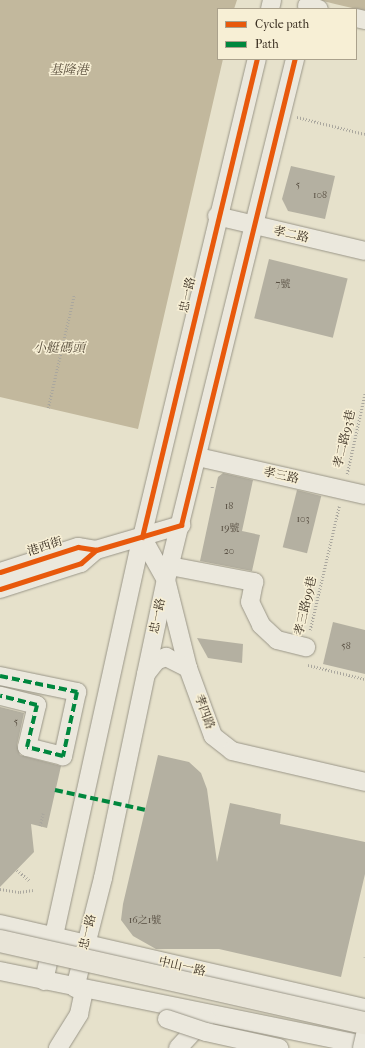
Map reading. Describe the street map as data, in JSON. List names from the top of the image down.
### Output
{
  "streets": {
    "street": [
      "孝二路",
      "忠一路",
      "孝三路",
      "港西街",
      "孝四路",
      "中山一路"
    ],
    "path": ["孝二路93巷", "孝三路99巷"]
  },
  "crossings": [
    ["孝二路", "忠一路"],
    ["忠一路", "孝三路"],
    ["忠一路", "港西街"],
    ["忠一路", "孝四路"],
    ["忠一路", "中山一路"],
    ["孝二路93巷", "孝三路"],
    ["孝二路93巷", "孝三路99巷"],
    ["孝三路", "孝三路99巷"],
    ["港西街", "孝四路"]
  ],
  "water": ["基隆港", "小艇碼頭"],
  "house_numbers": [
    "5",
    "108",
    "7號",
    "18",
    "103",
    "19號",
    "20",
    "58",
    "5",
    "16之1號"
  ],
  "legend": ["Cycle path", "Path"]
}
